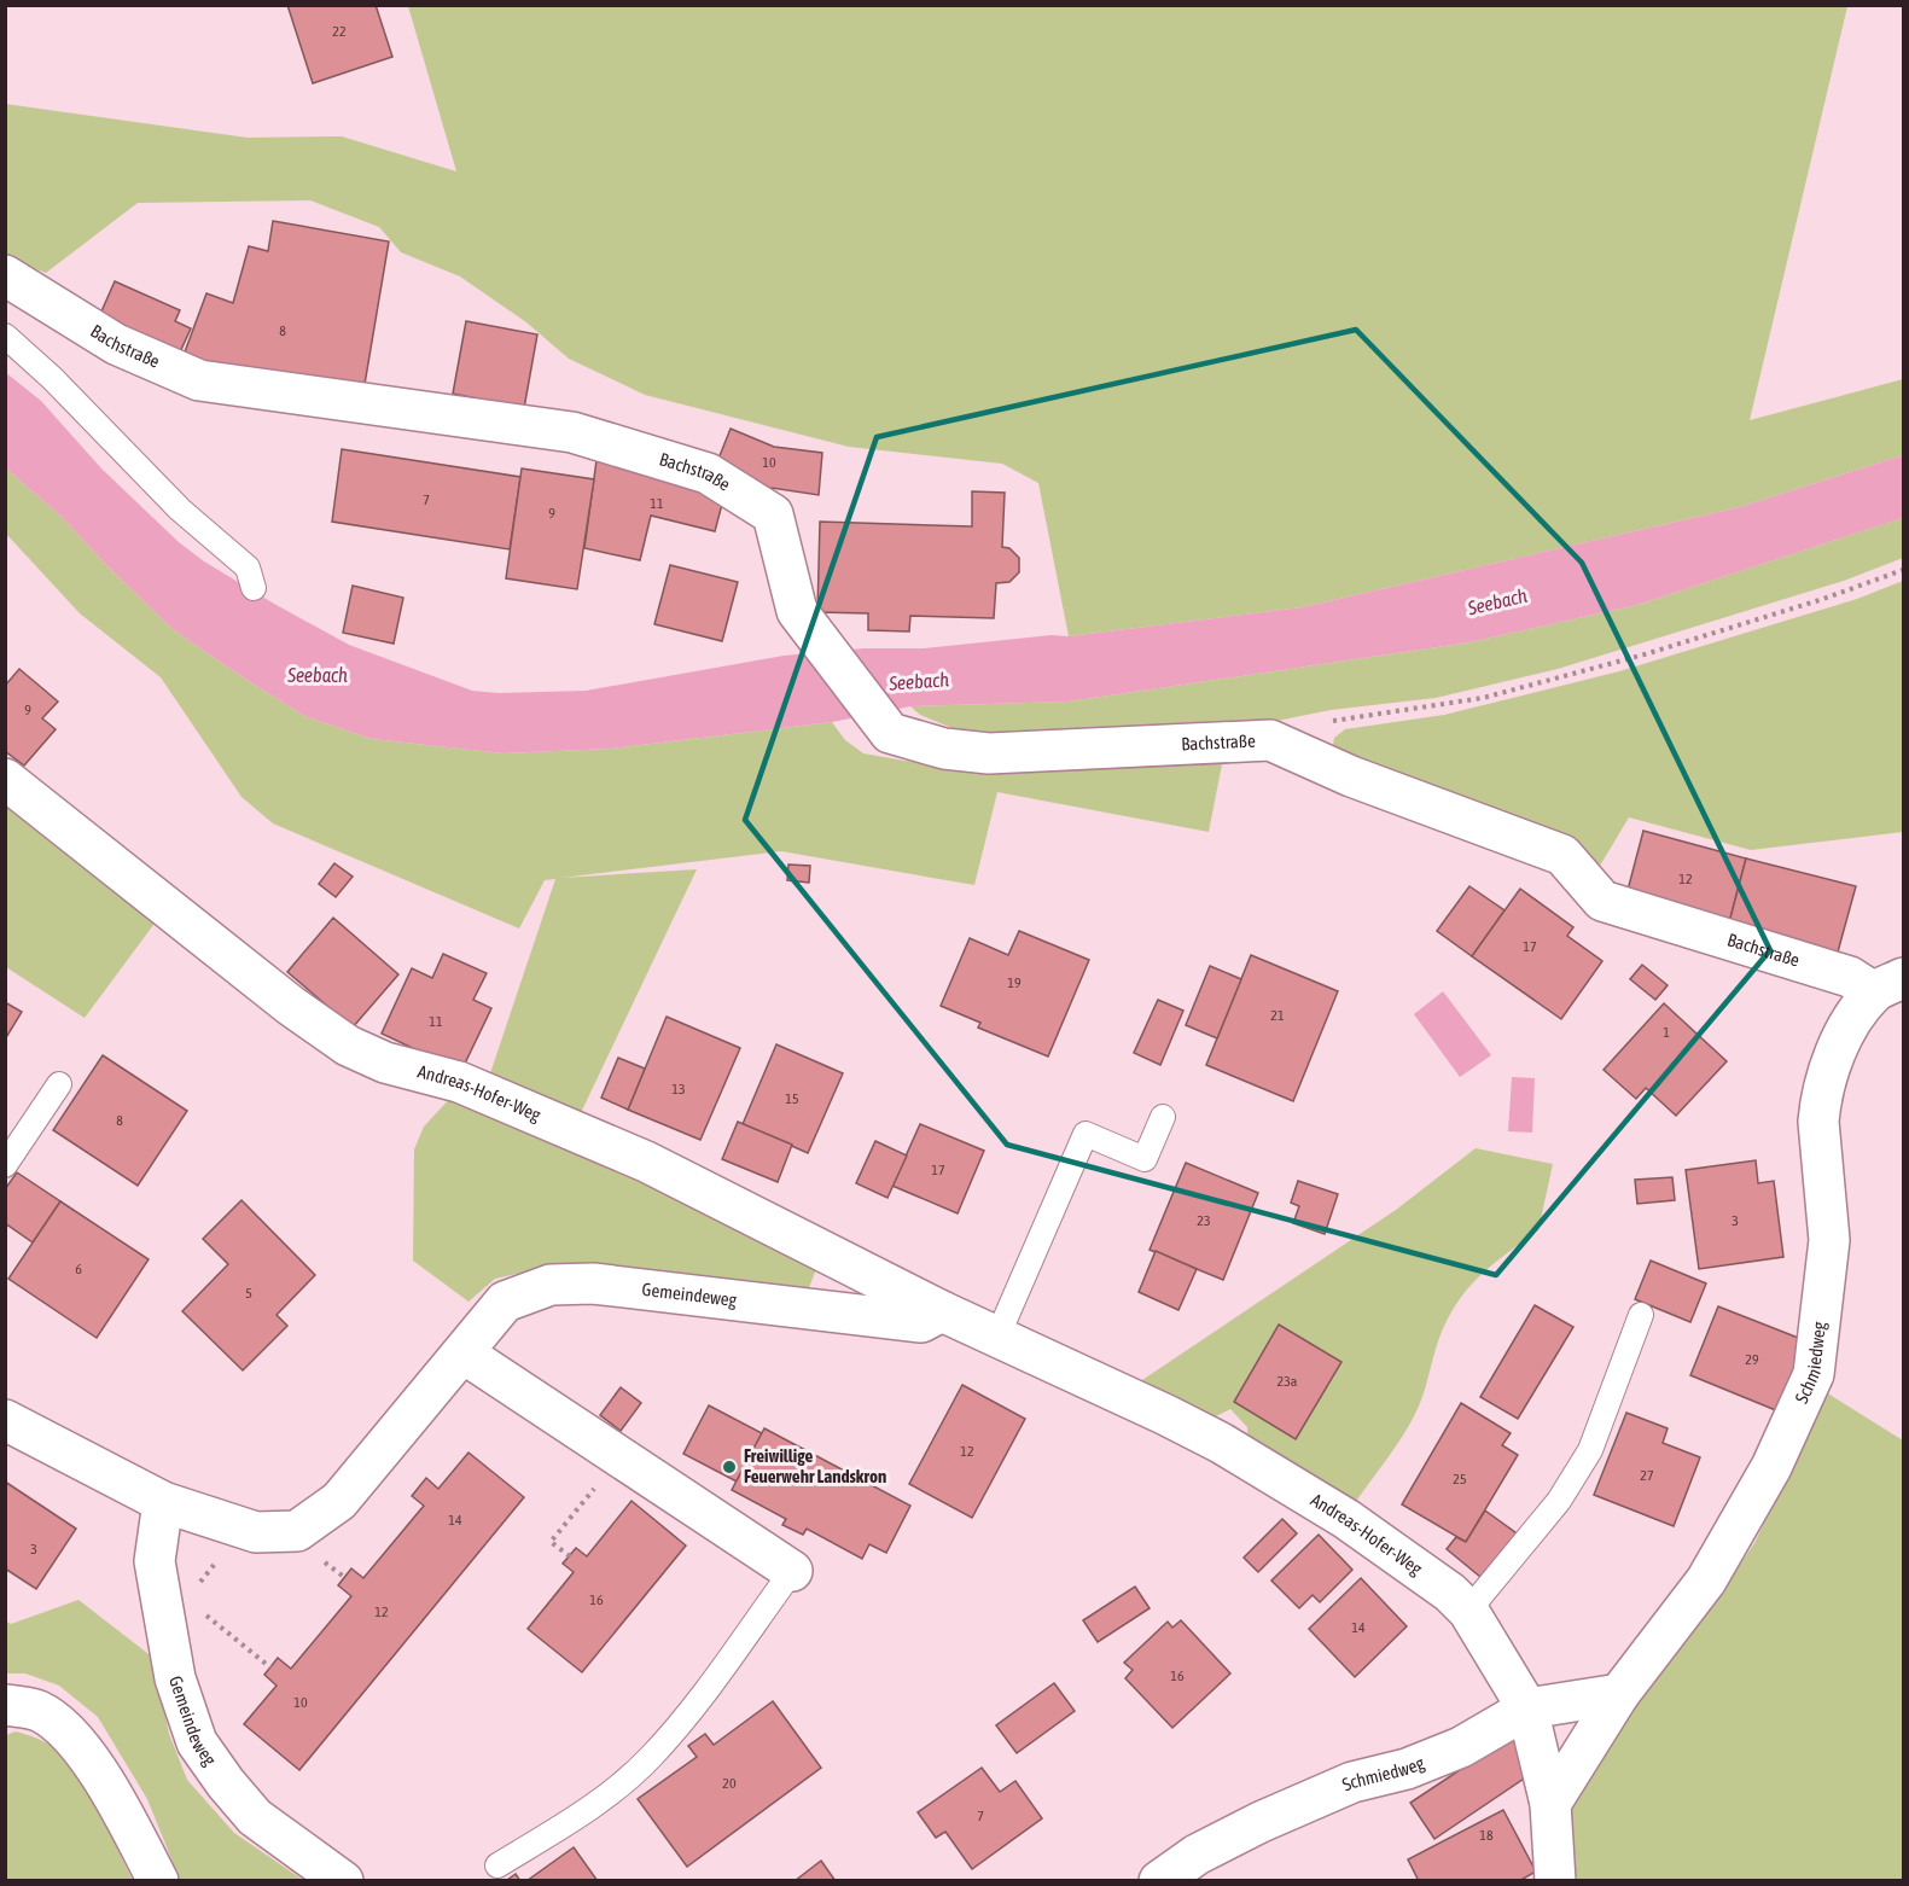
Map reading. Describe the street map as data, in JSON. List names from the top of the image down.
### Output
{
  "streets": {
    "street": [
      "Bachstraße",
      "Andreas-Hofer-Weg",
      "Gemeindeweg",
      "Schmiedweg"
    ]
  },
  "crossings": [
    ["Bachstraße", "Schmiedweg"],
    ["Andreas-Hofer-Weg", "Gemeindeweg"],
    ["Andreas-Hofer-Weg", "Schmiedweg"]
  ],
  "water": ["Seebach"],
  "places": ["Freiwillige Feuerwehr Landskron"],
  "house_numbers": [
    "22",
    "8",
    "10",
    "7",
    "11",
    "9",
    "9",
    "12",
    "17",
    "19",
    "21",
    "11",
    "1",
    "13",
    "15",
    "8",
    "17",
    "23",
    "3",
    "6",
    "5",
    "29",
    "23a",
    "12",
    "27",
    "25",
    "14",
    "3",
    "16",
    "12",
    "14",
    "16",
    "10",
    "20",
    "7",
    "18"
  ]
}
